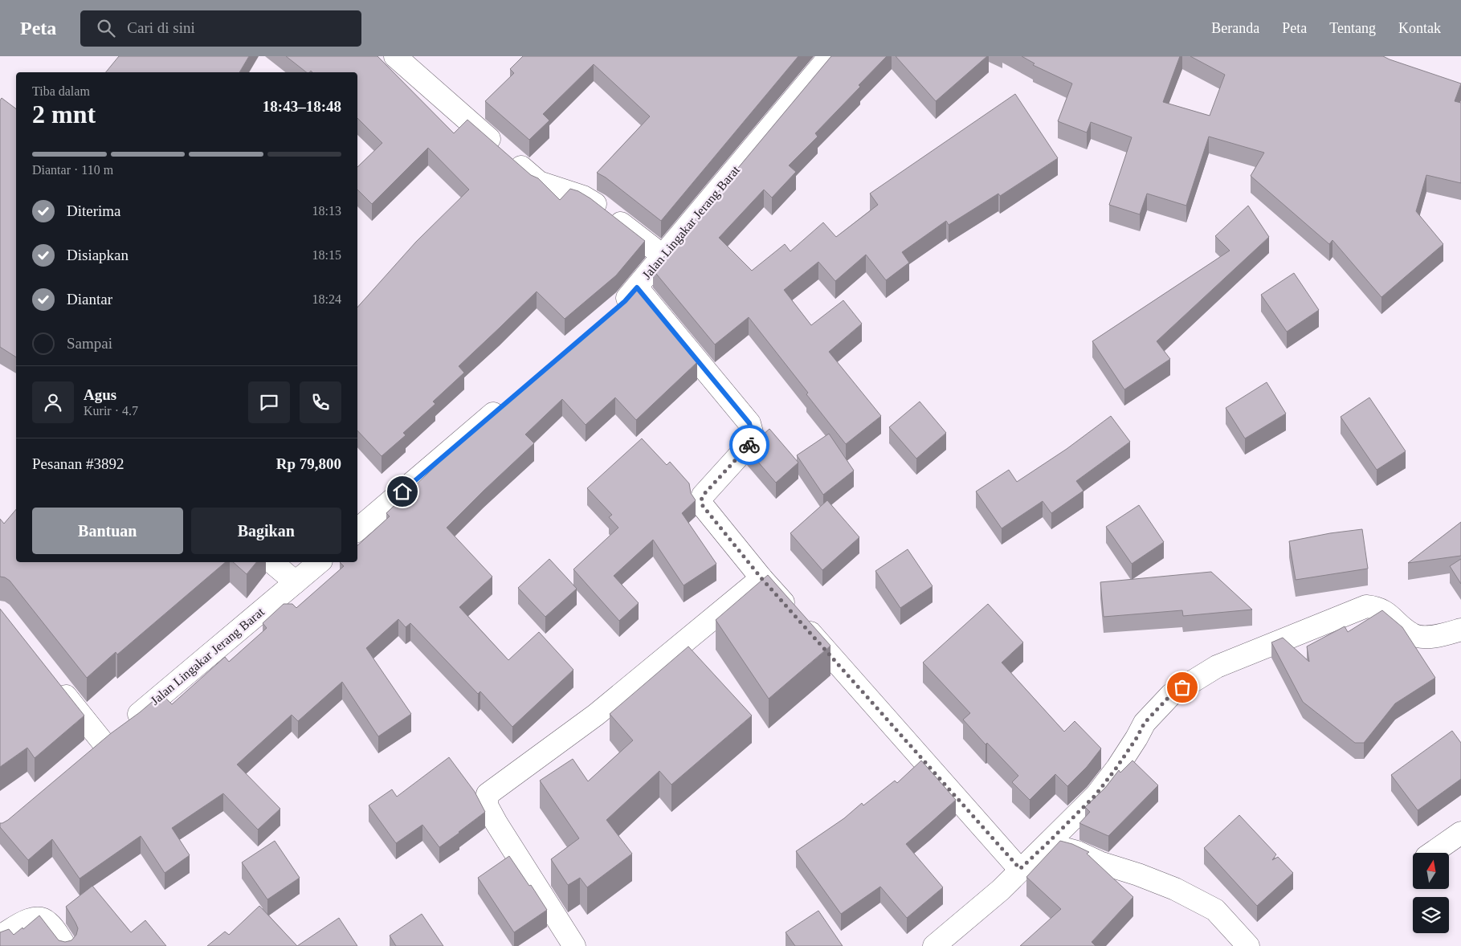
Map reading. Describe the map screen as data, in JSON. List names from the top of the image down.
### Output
{
  "streets": {
    "street": ["Jalan Lingakar Jerang Barat"]
  },
  "north": "top",
  "page": {
    "header": "Peta",
    "search": "Cari di sini",
    "nav": [
      "Beranda",
      "Peta",
      "Tentang",
      "Kontak"
    ],
    "heading": ["2 mnt", "Tiba dalam", "18:43–18:48"],
    "panel": [
      "Agus",
      "Kurir · 4.7",
      "Pesanan #3892",
      "Rp 79,800"
    ],
    "bar": "Diantar · 110 m",
    "list": [
      ["Diterima", "18:13"],
      ["Disiapkan", "18:15"],
      ["Diantar", "18:24"],
      "Sampai"
    ],
    "buttons": ["Bantuan", "Bagikan"]
  }
}
